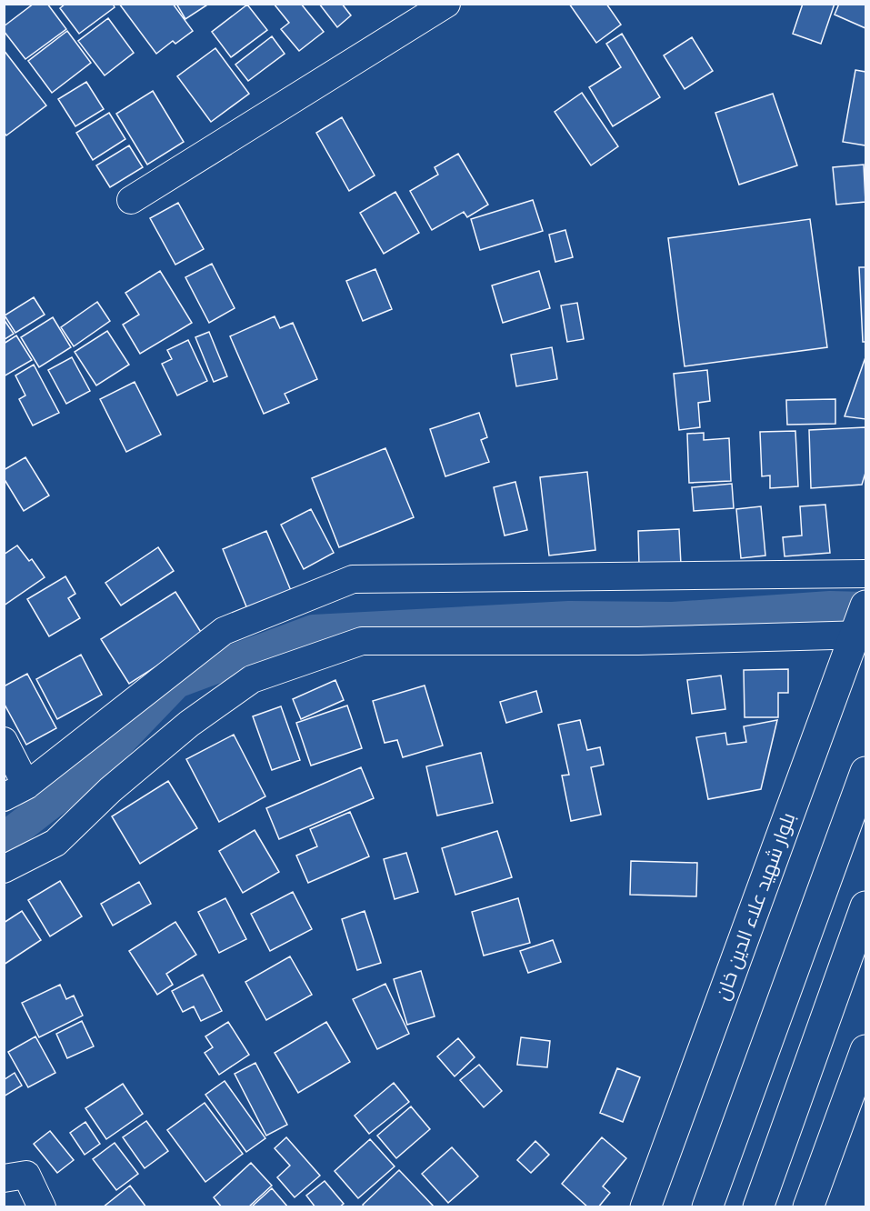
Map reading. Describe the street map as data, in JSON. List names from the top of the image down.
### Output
{
  "streets": {
    "main road": ["بلوار شهید علاء الدین خان"]
  }
}
